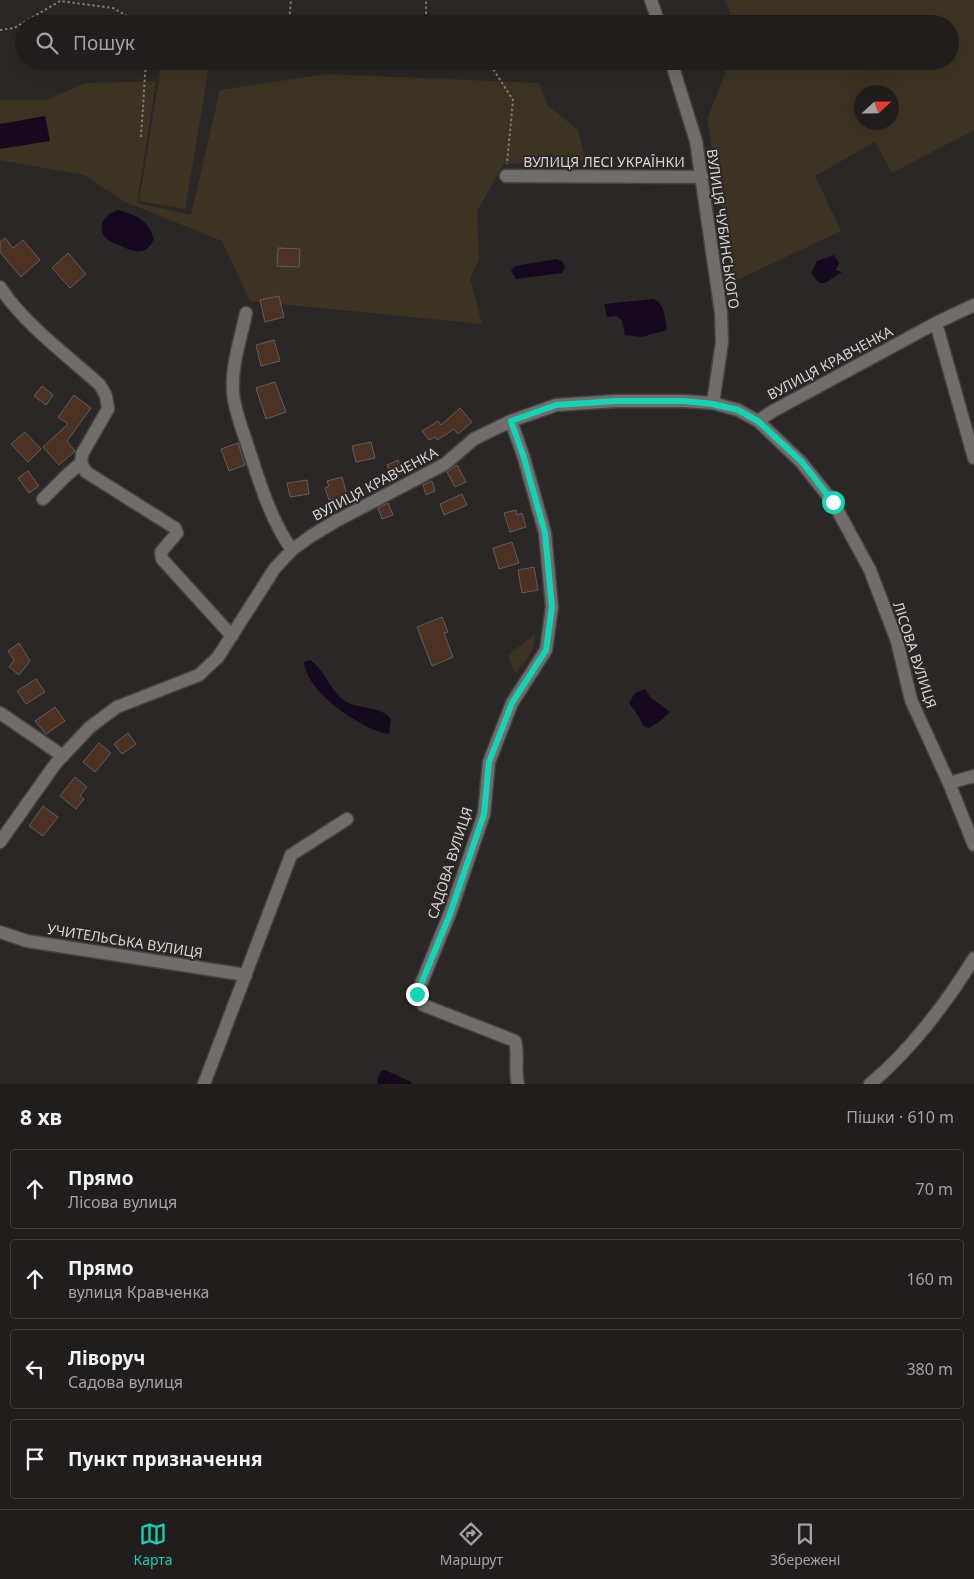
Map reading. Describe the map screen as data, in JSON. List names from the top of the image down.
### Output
{
  "streets": {
    "street": [
      "ВУЛИЦЯ ЛЕСІ УКРАЇНКИ",
      "ВУЛИЦЯ ЧУБИНСЬКОГО",
      "ВУЛИЦЯ КРАВЧЕНКА",
      "ЛІСОВА ВУЛИЦЯ",
      "САДОВА ВУЛИЦЯ",
      "УЧИТЕЛЬСЬКА ВУЛИЦЯ"
    ]
  },
  "crossings": [
    ["ВУЛИЦЯ ЛЕСІ УКРАЇНКИ", "ВУЛИЦЯ ЧУБИНСЬКОГО"],
    ["ВУЛИЦЯ ЧУБИНСЬКОГО", "ВУЛИЦЯ КРАВЧЕНКА"],
    ["ВУЛИЦЯ КРАВЧЕНКА", "ЛІСОВА ВУЛИЦЯ"],
    ["ВУЛИЦЯ КРАВЧЕНКА", "САДОВА ВУЛИЦЯ"]
  ],
  "north": "right",
  "page": {
    "search": "Пошук",
    "heading": ["8 хв", "Пішки · 610 m"],
    "list": [
      ["Прямо", "Лісова вулиця", "70 m"],
      ["Прямо", "вулиця Кравченка", "160 m"],
      ["Ліворуч", "Садова вулиця", "380 m"],
      "Пункт призначення"
    ],
    "nav": ["Карта", "Маршрут", "Збережені"]
  }
}
